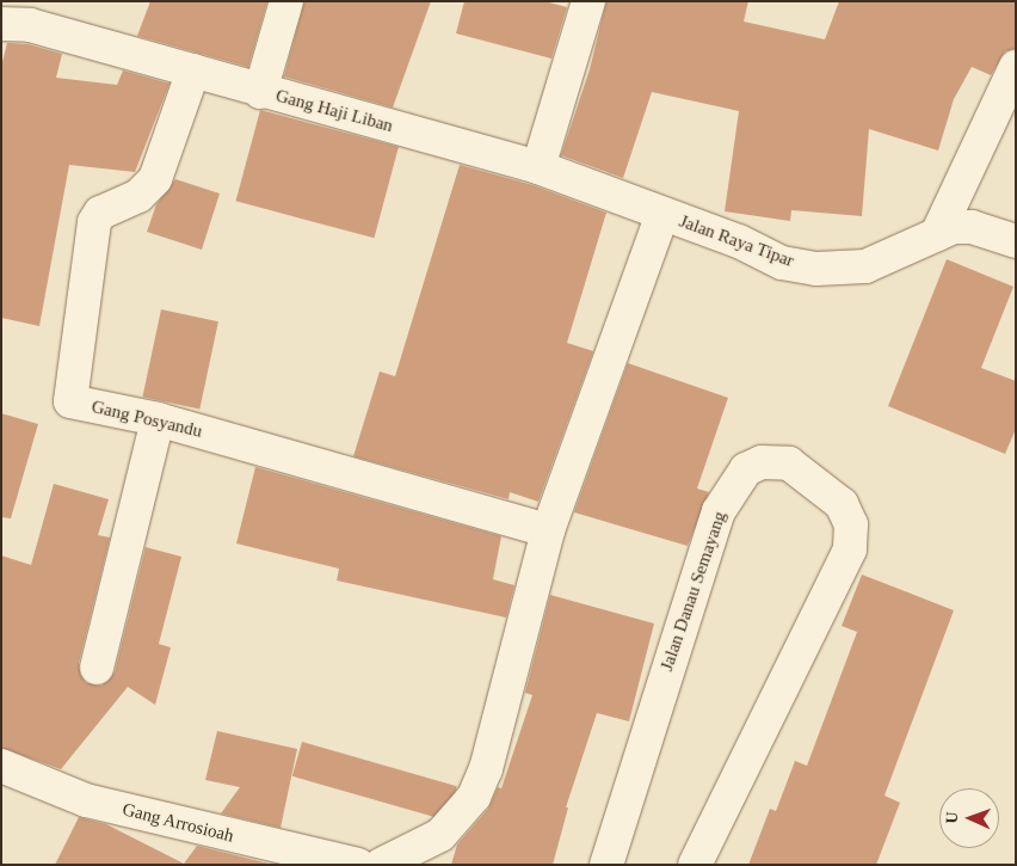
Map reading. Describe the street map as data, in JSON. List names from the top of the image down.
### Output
{
  "streets": {
    "street": [
      "Gang Haji Liban",
      "Jalan Raya Tipar",
      "Gang Posyandu",
      "Jalan Danau Semayang",
      "Gang Arrosioah"
    ]
  },
  "crossings": [
    ["Gang Haji Liban", "Jalan Raya Tipar"],
    ["Gang Haji Liban", "Gang Posyandu"]
  ],
  "north": "left"
}
